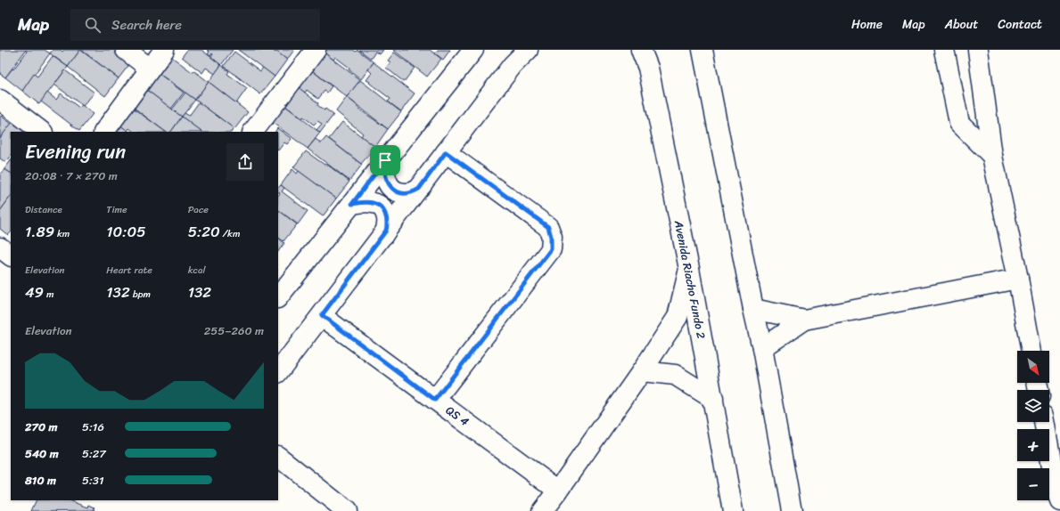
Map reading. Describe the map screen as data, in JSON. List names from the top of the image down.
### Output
{
  "streets": {
    "street": ["Avenida Riacho Fundo 2", "QS 4"]
  },
  "north": "bottom right",
  "page": {
    "header": "Map",
    "search": "Search here",
    "nav": [
      "Home",
      "Map",
      "About",
      "Contact"
    ],
    "heading": ["Evening run", "20:08 · 7 × 270 m"],
    "stats": [
      ["Distance", "1.89 km"],
      ["Time", "10:05"],
      ["Pace", "5:20 /km"],
      ["Elevation", "49 m"],
      ["Heart rate", "132 bpm"],
      ["kcal", "132"]
    ],
    "chart": ["Elevation", "255–260 m"],
    "map_buttons": ["+", "−"],
    "list": [
      {
        "name": "270 m",
        "note": "5:16"
      },
      {
        "name": "540 m",
        "note": "5:27"
      },
      {
        "name": "810 m",
        "note": "5:31"
      }
    ]
  }
}
